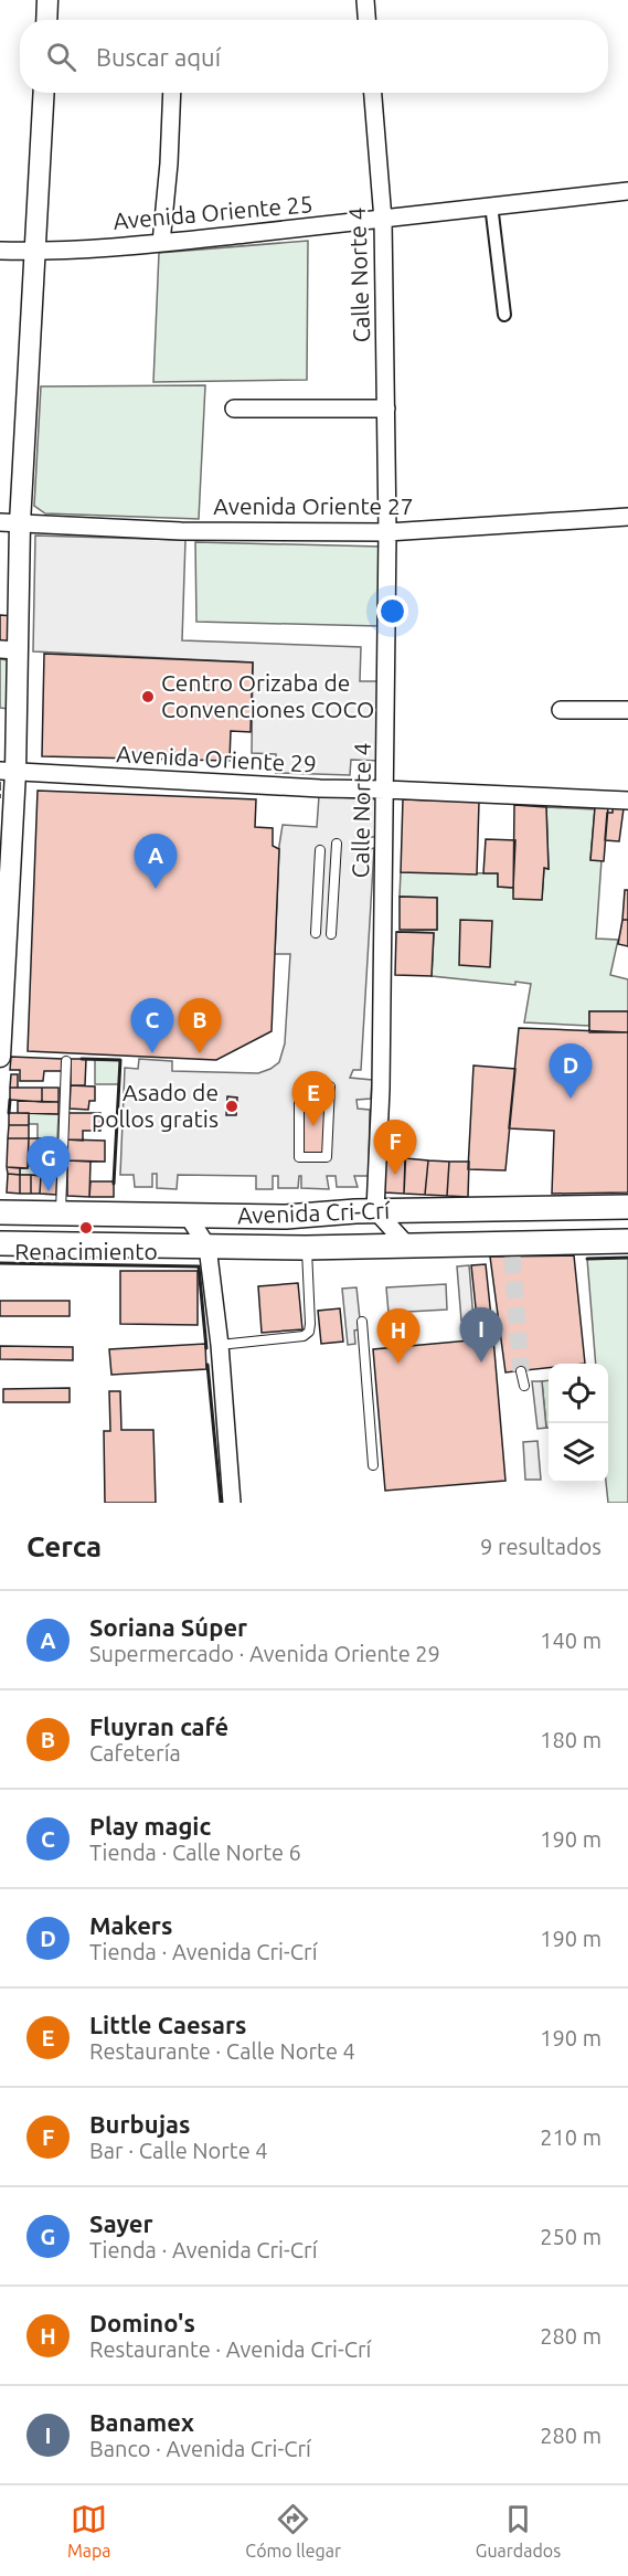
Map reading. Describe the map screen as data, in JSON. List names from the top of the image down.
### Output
{
  "streets": {
    "main road": ["Avenida Cri-Crí"],
    "street": [
      "Avenida Oriente 25",
      "Calle Norte 4",
      "Avenida Oriente 27",
      "Avenida Oriente 29"
    ]
  },
  "crossings": [
    ["Avenida Oriente 25", "Calle Norte 4"],
    ["Calle Norte 4", "Avenida Oriente 27"],
    ["Calle Norte 4", "Avenida Oriente 29"],
    ["Calle Norte 4", "Avenida Cri-Crí"]
  ],
  "places": ["Centro Orizaba de Convenciones COCO", "Asado de pollos gratis", "Renacimiento"],
  "page": {
    "search": "Buscar aquí",
    "pins": [
      "A",
      "B",
      "C",
      "D",
      "E",
      "F",
      "G",
      "I",
      "H"
    ],
    "heading": ["Cerca", "9 resultados"],
    "list": [
      {
        "mark": "A",
        "name": "Soriana Súper",
        "note": "Supermercado · Avenida Oriente 29",
        "value": "140 m"
      },
      {
        "mark": "B",
        "name": "Fluyran café",
        "note": "Cafetería",
        "value": "180 m"
      },
      {
        "mark": "C",
        "name": "Play magic",
        "note": "Tienda · Calle Norte 6",
        "value": "190 m"
      },
      {
        "mark": "D",
        "name": "Makers",
        "note": "Tienda · Avenida Cri-Crí",
        "value": "190 m"
      },
      {
        "mark": "E",
        "name": "Little Caesars",
        "note": "Restaurante · Calle Norte 4",
        "value": "190 m"
      },
      {
        "mark": "F",
        "name": "Burbujas",
        "note": "Bar · Calle Norte 4",
        "value": "210 m"
      },
      {
        "mark": "G",
        "name": "Sayer",
        "note": "Tienda · Avenida Cri-Crí",
        "value": "250 m"
      },
      {
        "mark": "H",
        "name": "Domino's",
        "note": "Restaurante · Avenida Cri-Crí",
        "value": "280 m"
      },
      {
        "mark": "I",
        "name": "Banamex",
        "note": "Banco · Avenida Cri-Crí",
        "value": "280 m"
      }
    ],
    "nav": ["Mapa", "Cómo llegar", "Guardados"]
  }
}
